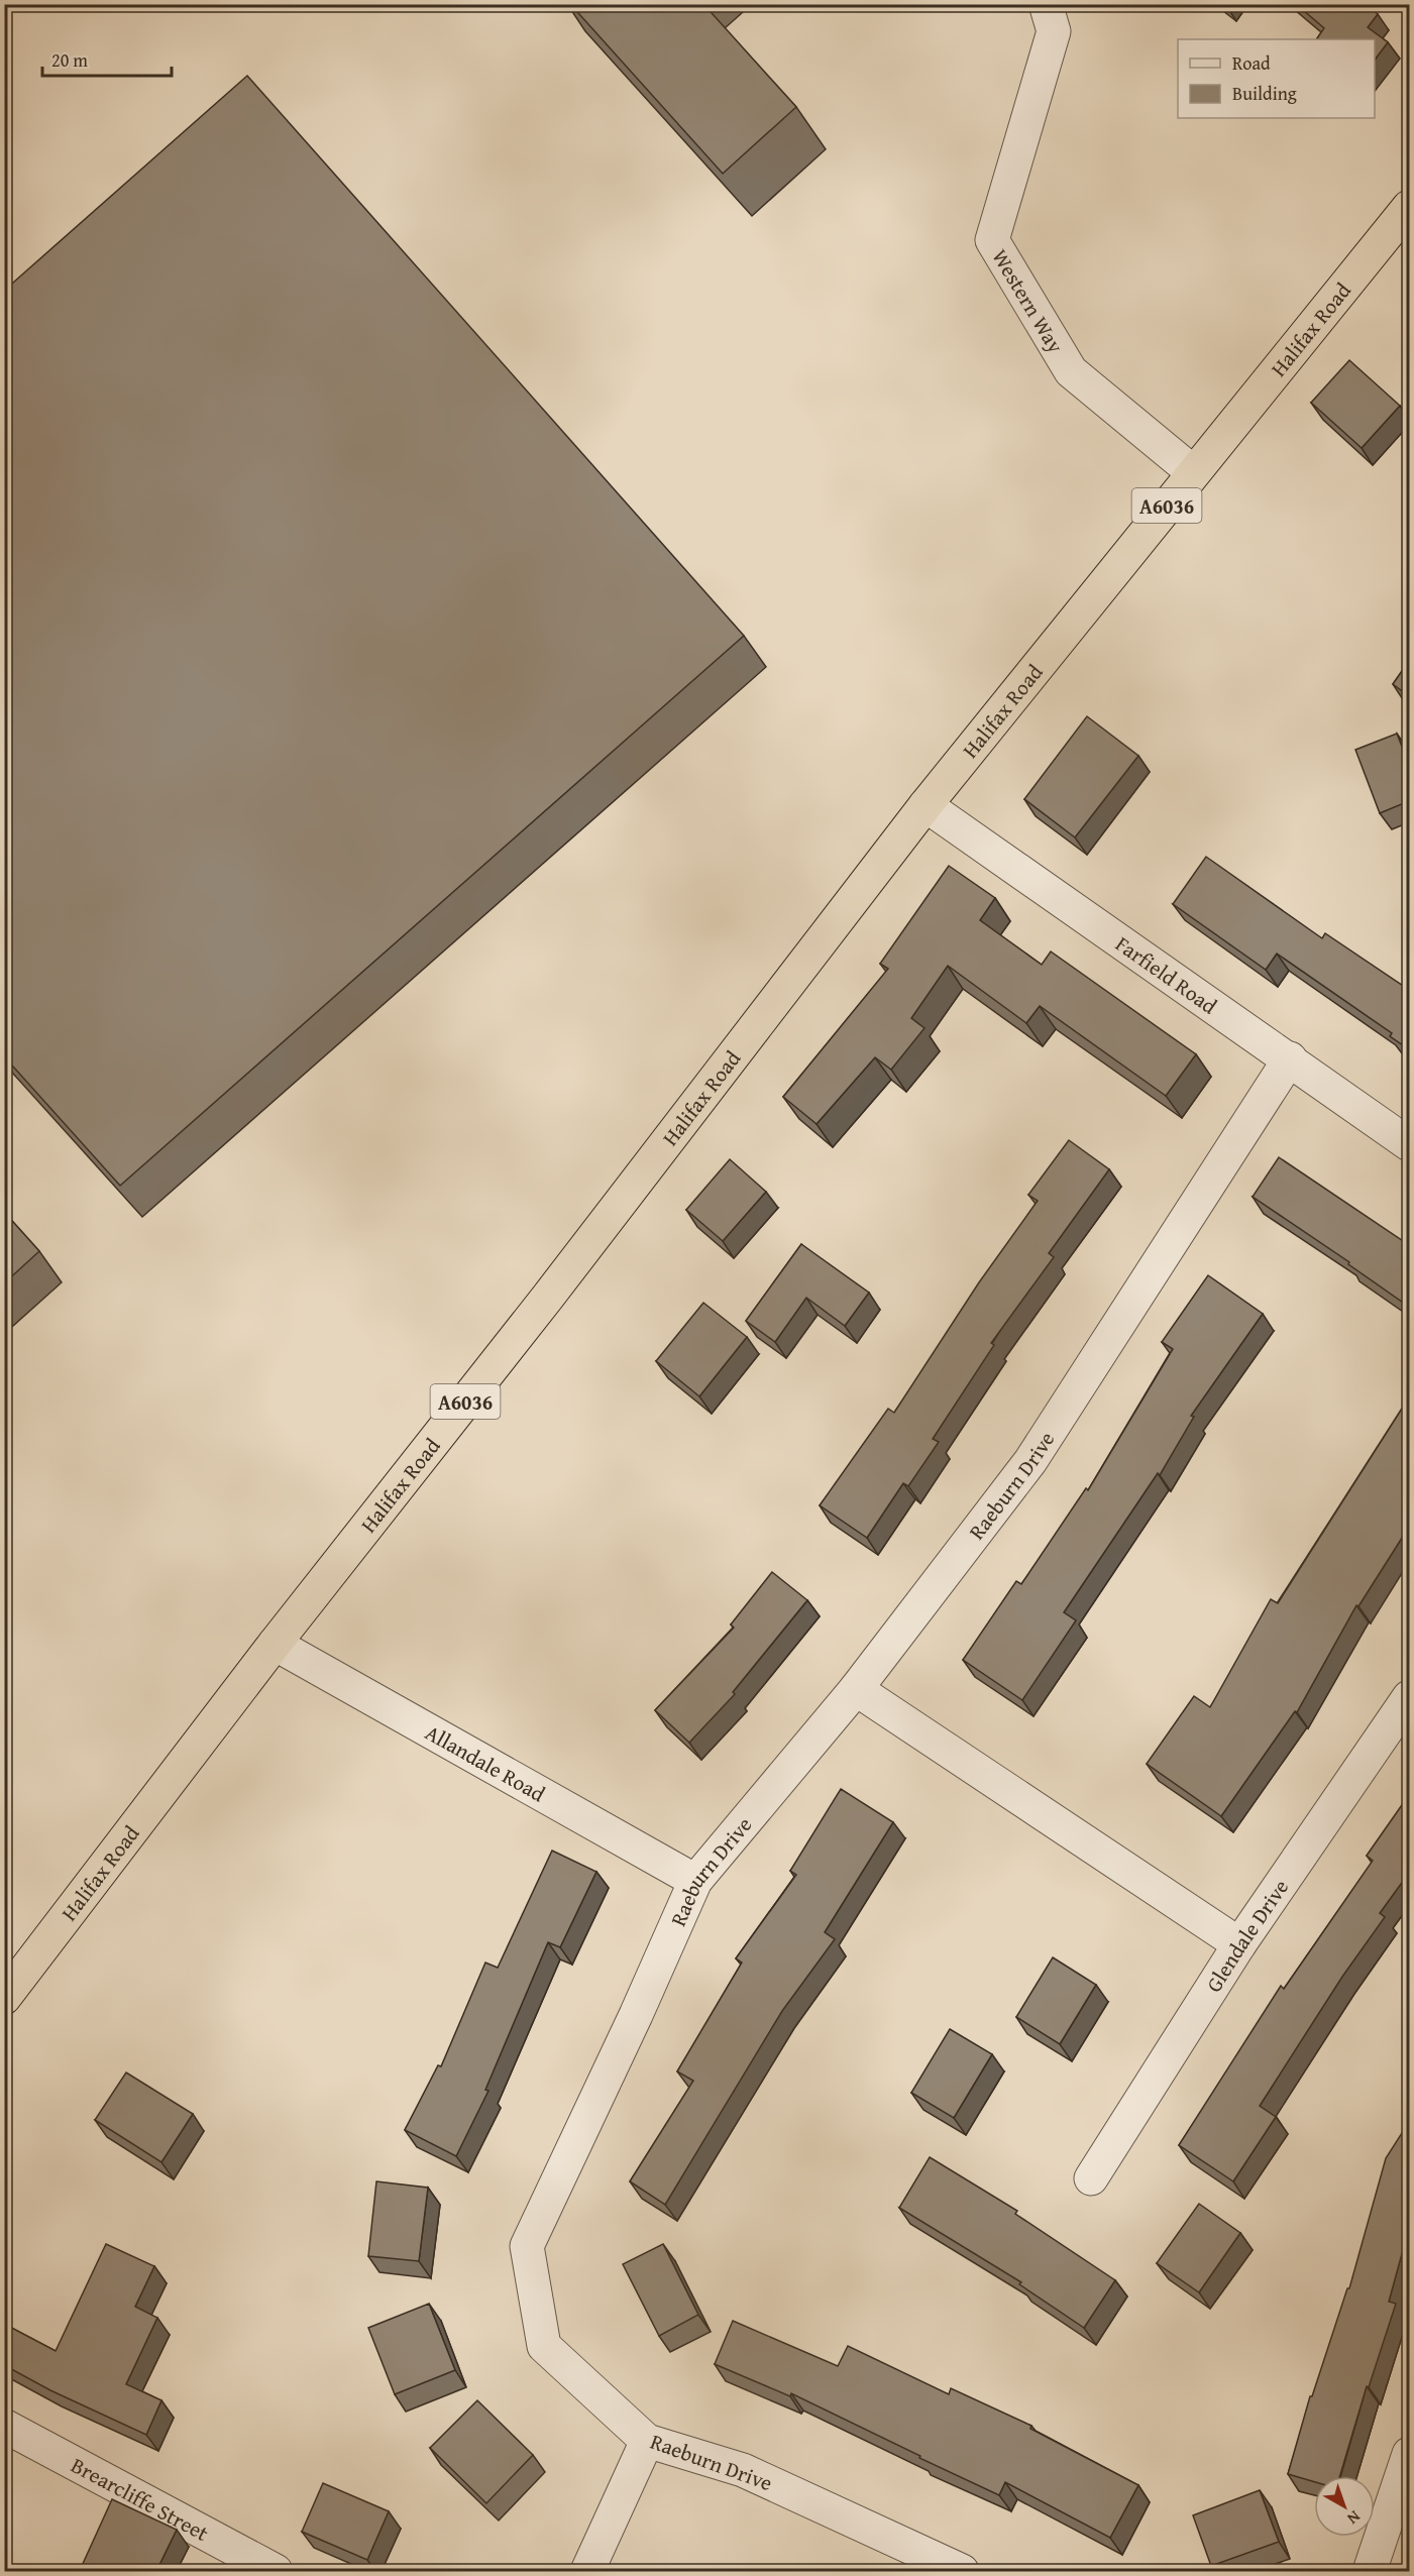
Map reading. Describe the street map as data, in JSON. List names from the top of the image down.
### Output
{
  "streets": {
    "highway": ["Halifax Road", "A6036"],
    "street": [
      "Western Way",
      "Farfield Road",
      "Raeburn Drive",
      "Allandale Road",
      "Glendale Drive",
      "Brearcliffe Street"
    ]
  },
  "crossings": [
    ["Western Way", "Halifax Road"],
    ["Halifax Road", "Farfield Road"],
    ["Halifax Road", "Allandale Road"],
    ["Farfield Road", "Raeburn Drive"],
    ["Raeburn Drive", "Allandale Road"]
  ],
  "legend": ["Road", "Building"],
  "scale_bar": "20 m",
  "north": "bottom right"
}
